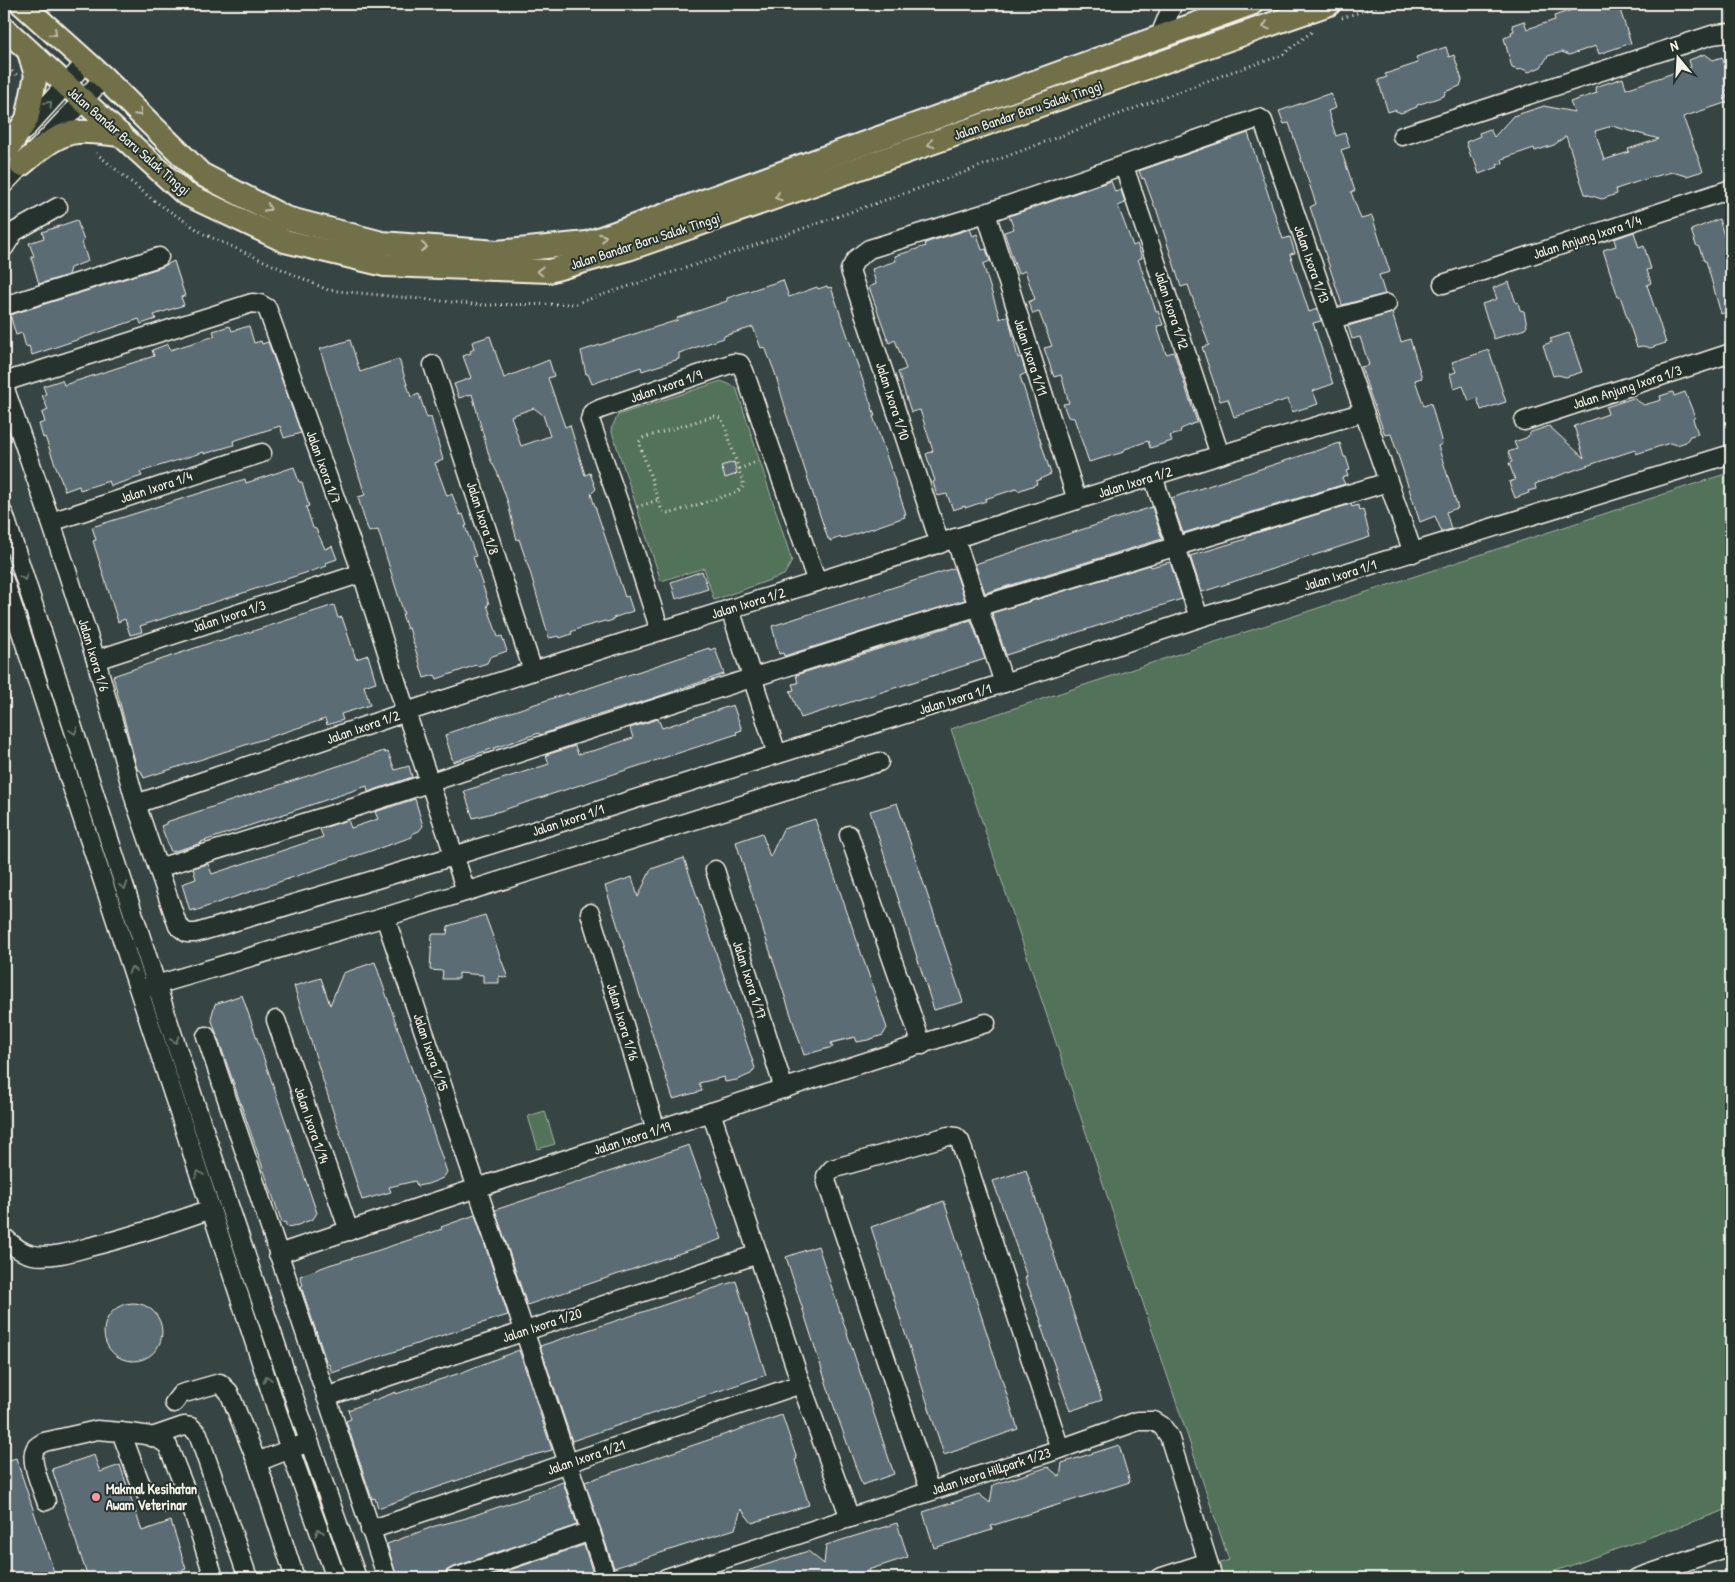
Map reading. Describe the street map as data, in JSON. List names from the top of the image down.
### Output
{
  "streets": {
    "main road": ["Jalan Bandar Baru Salak Tinggi"],
    "street": [
      "Jalan Anjung Ixora 1/4",
      "Jalan Ixora 1/13",
      "Jalan Ixora 1/12",
      "Jalan Ixora 1/11",
      "Jalan Ixora 1/9",
      "Jalan Anjung Ixora 1/3",
      "Jalan Ixora 1/10",
      "Jalan Ixora 1/7",
      "Jalan Ixora 1/2",
      "Jalan Ixora 1/4",
      "Jalan Ixora 1/8",
      "Jalan Ixora 1/1",
      "Jalan Ixora 1/3",
      "Jalan Ixora 1/6",
      "Jalan Ixora 1/17",
      "Jalan Ixora 1/16",
      "Jalan Ixora 1/15",
      "Jalan Ixora 1/14",
      "Jalan Ixora 1/19",
      "Jalan Ixora 1/20",
      "Jalan Ixora 1/21",
      "Jalan Ixora Hillpark 1/23"
    ]
  },
  "crossings": [
    ["Jalan Ixora 1/13", "Jalan Ixora 1/12"],
    ["Jalan Ixora 1/13", "Jalan Ixora 1/2"],
    ["Jalan Ixora 1/13", "Jalan Ixora 1/1"],
    ["Jalan Ixora 1/12", "Jalan Ixora 1/2"],
    ["Jalan Ixora 1/11", "Jalan Ixora 1/10"],
    ["Jalan Ixora 1/11", "Jalan Ixora 1/2"],
    ["Jalan Ixora 1/9", "Jalan Ixora 1/2"],
    ["Jalan Ixora 1/10", "Jalan Ixora 1/2"],
    ["Jalan Ixora 1/10", "Jalan Ixora 1/1"],
    ["Jalan Ixora 1/7", "Jalan Ixora 1/2"],
    ["Jalan Ixora 1/7", "Jalan Ixora 1/1"],
    ["Jalan Ixora 1/7", "Jalan Ixora 1/3"],
    ["Jalan Ixora 1/7", "Jalan Ixora 1/6"],
    ["Jalan Ixora 1/2", "Jalan Ixora 1/8"],
    ["Jalan Ixora 1/2", "Jalan Ixora 1/6"],
    ["Jalan Ixora 1/4", "Jalan Ixora 1/6"],
    ["Jalan Ixora 1/1", "Jalan Ixora 1/6"],
    ["Jalan Ixora 1/3", "Jalan Ixora 1/6"],
    ["Jalan Ixora 1/17", "Jalan Ixora 1/19"],
    ["Jalan Ixora 1/16", "Jalan Ixora 1/19"],
    ["Jalan Ixora 1/15", "Jalan Ixora 1/19"],
    ["Jalan Ixora 1/15", "Jalan Ixora 1/20"],
    ["Jalan Ixora 1/15", "Jalan Ixora 1/21"],
    ["Jalan Ixora 1/14", "Jalan Ixora 1/19"]
  ],
  "places": ["Makmal Kesihatan Awam Veterinar"],
  "north": "top"
}
